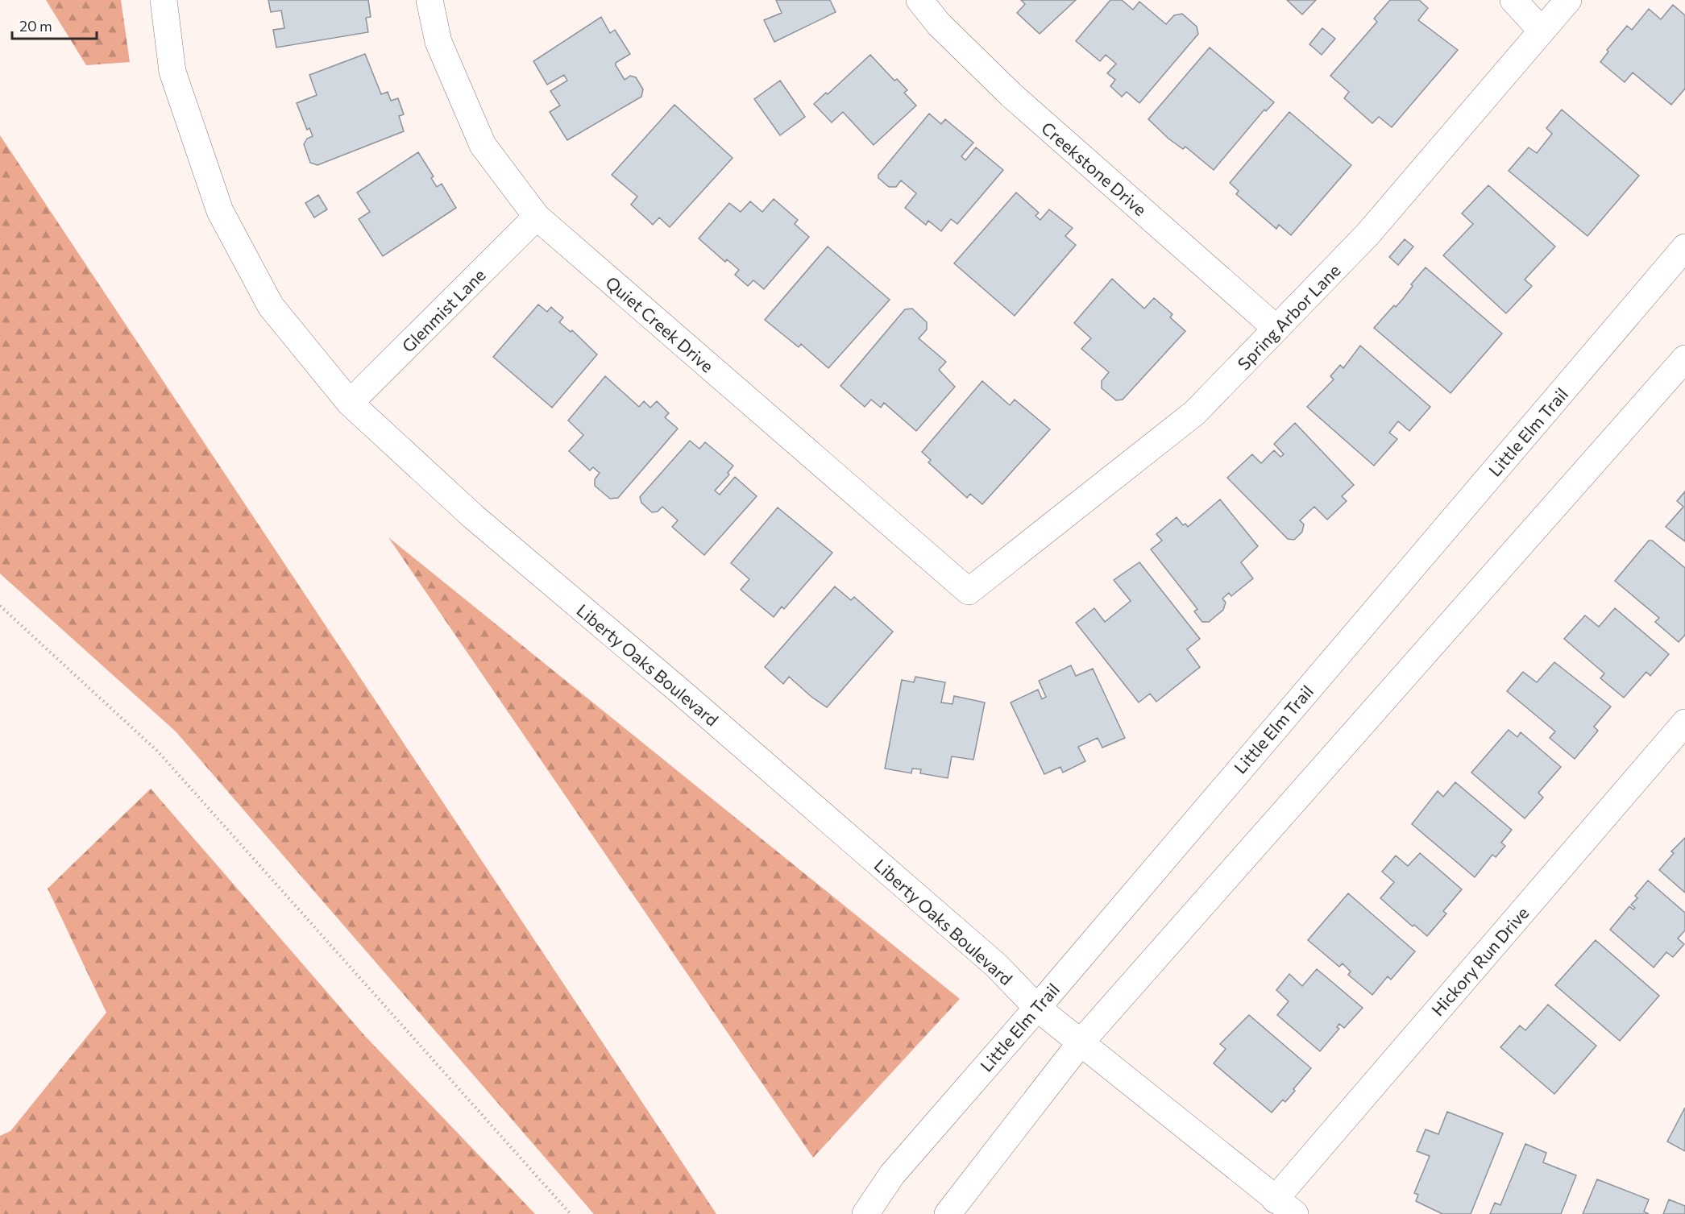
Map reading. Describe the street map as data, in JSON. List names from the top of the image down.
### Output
{
  "streets": {
    "street": [
      "Creekstone Drive",
      "Glenmist Lane",
      "Spring Arbor Lane",
      "Quiet Creek Drive",
      "Little Elm Trail",
      "Liberty Oaks Boulevard",
      "Hickory Run Drive"
    ]
  },
  "crossings": [
    ["Creekstone Drive", "Spring Arbor Lane"],
    ["Glenmist Lane", "Quiet Creek Drive"],
    ["Glenmist Lane", "Liberty Oaks Boulevard"],
    ["Spring Arbor Lane", "Quiet Creek Drive"],
    ["Little Elm Trail", "Liberty Oaks Boulevard"],
    ["Liberty Oaks Boulevard", "Hickory Run Drive"]
  ],
  "scale_bar": "20 m"
}
